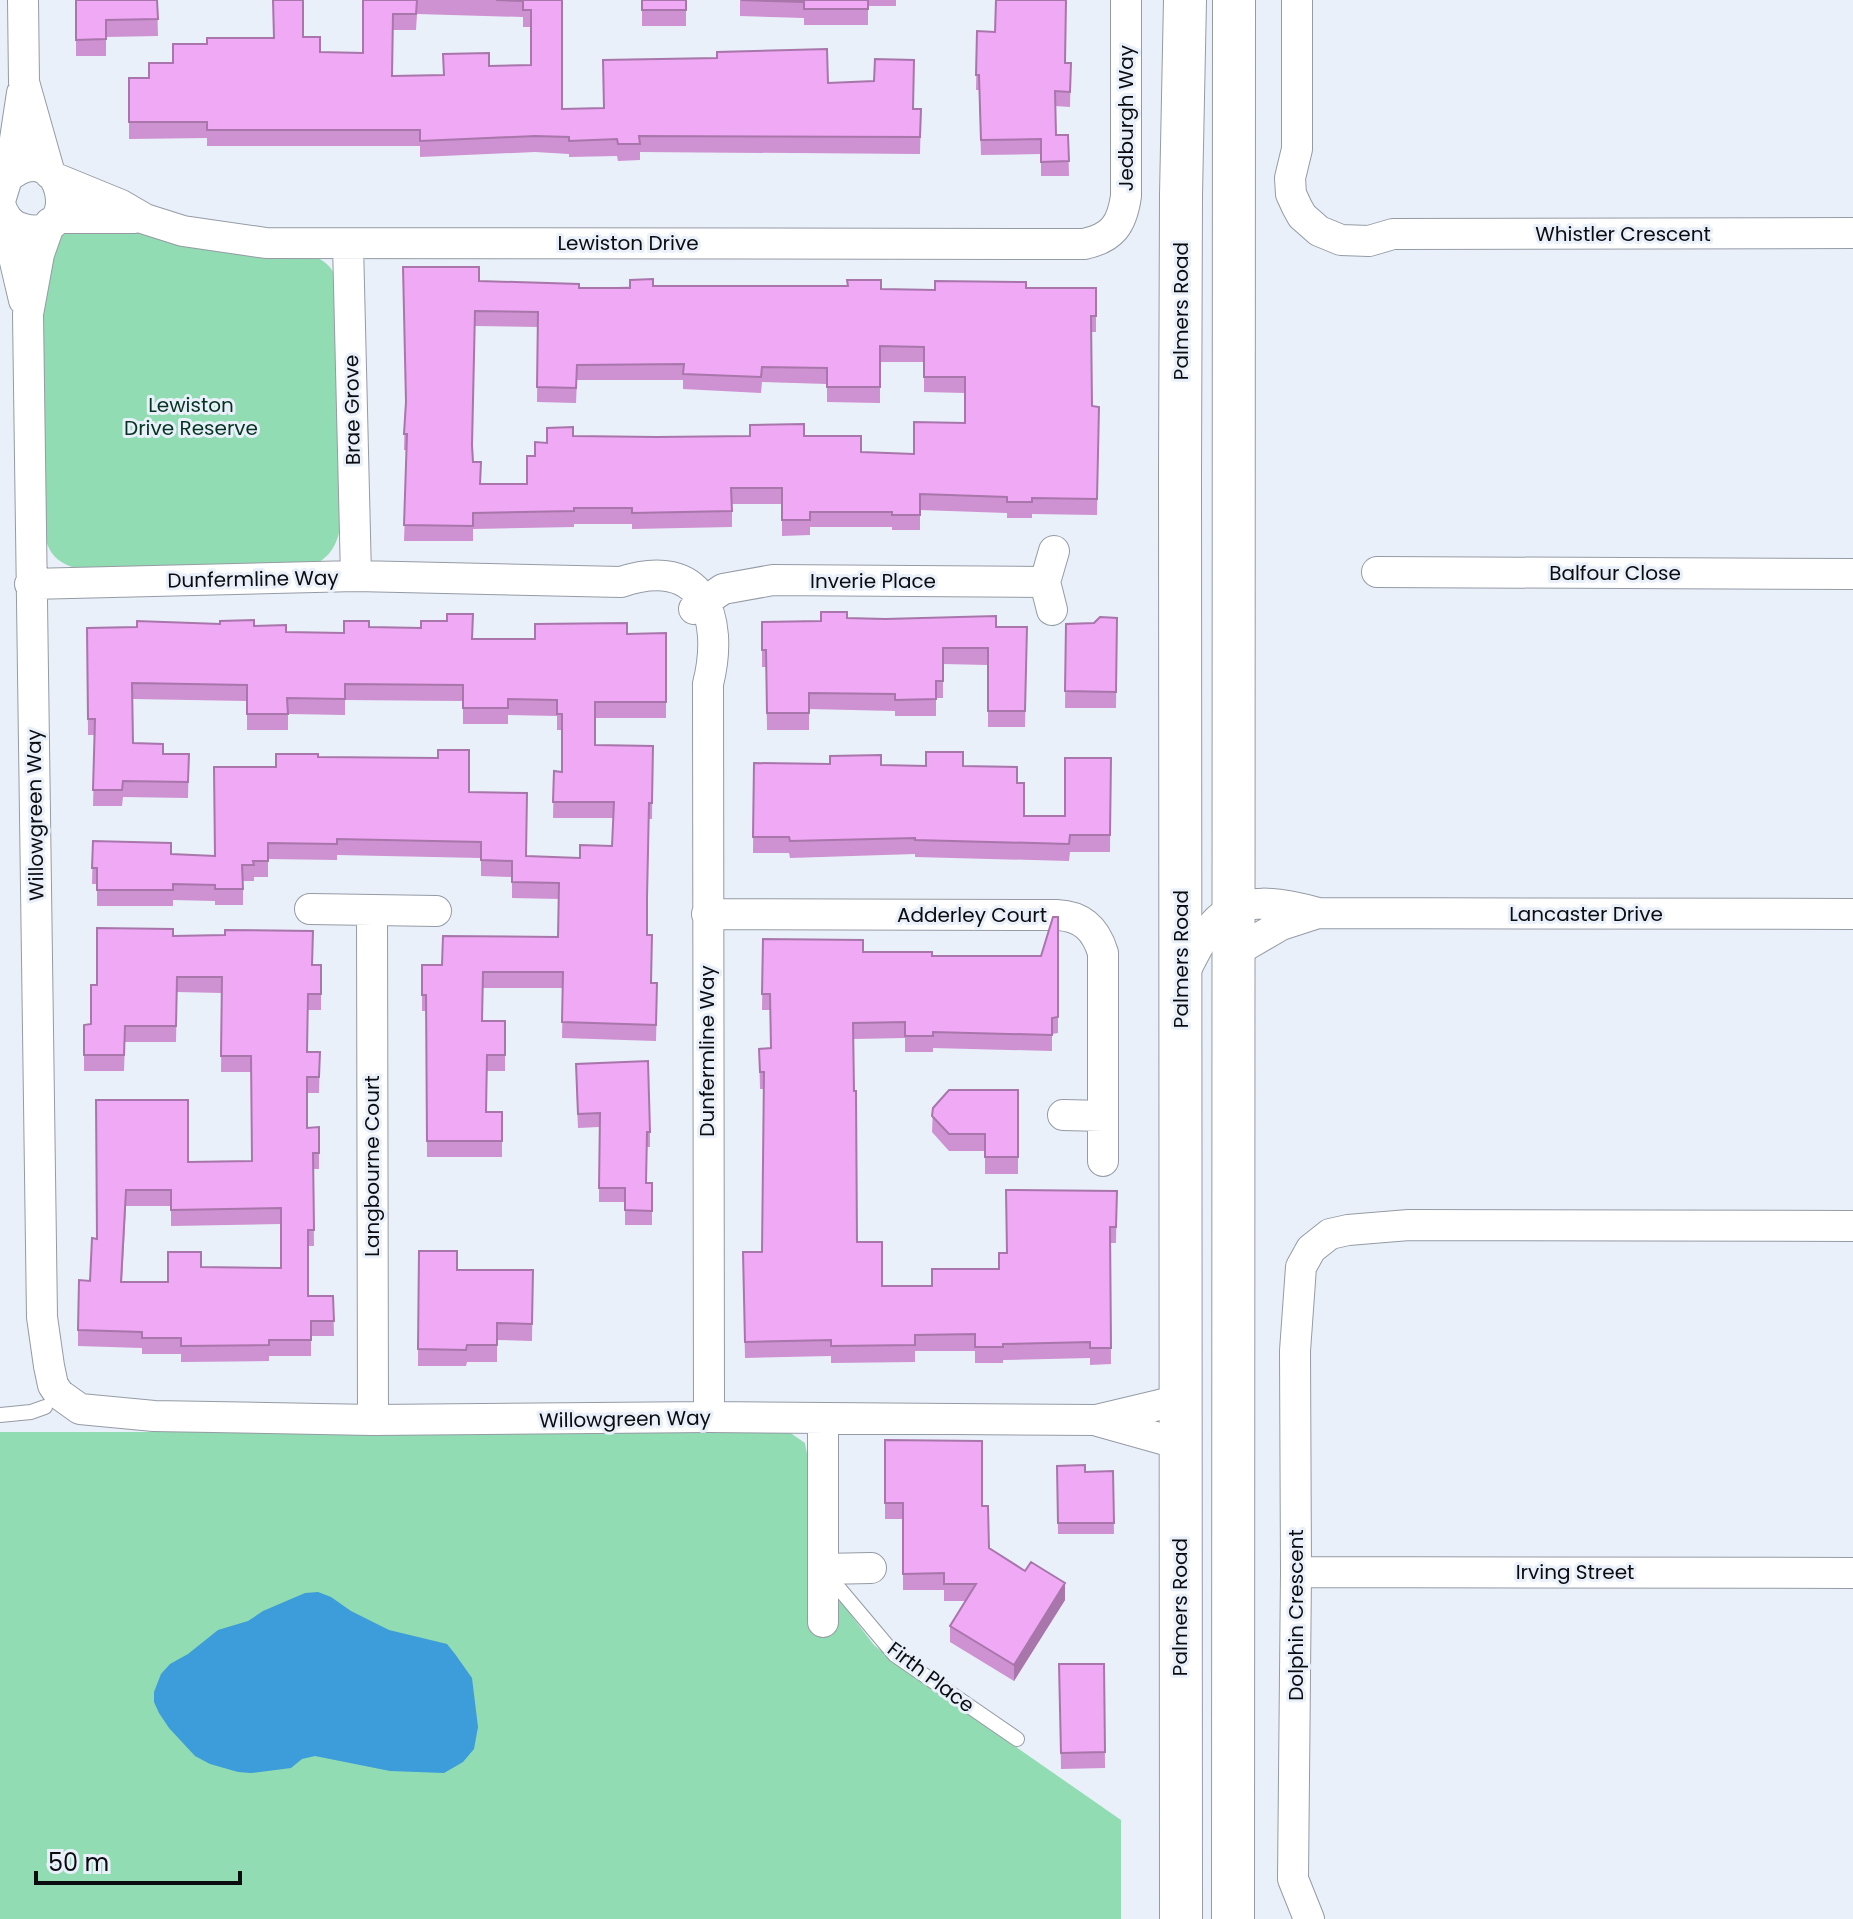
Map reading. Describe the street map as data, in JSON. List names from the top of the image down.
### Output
{
  "streets": {
    "main road": ["Palmers Road"],
    "street": [
      "Jedburgh Way",
      "Whistler Crescent",
      "Lewiston Drive",
      "Brae Grove",
      "Balfour Close",
      "Dunfermline Way",
      "Inverie Place",
      "Willowgreen Way",
      "Lancaster Drive",
      "Adderley Court",
      "Langbourne Court",
      "Irving Street",
      "Dolphin Crescent"
    ],
    "lane": ["Firth Place"]
  },
  "crossings": [
    ["Jedburgh Way", "Lewiston Drive"],
    ["Lewiston Drive", "Brae Grove"],
    ["Lewiston Drive", "Willowgreen Way"],
    ["Palmers Road", "Willowgreen Way"],
    ["Brae Grove", "Dunfermline Way"],
    ["Dunfermline Way", "Inverie Place"],
    ["Dunfermline Way", "Willowgreen Way"],
    ["Dunfermline Way", "Adderley Court"],
    ["Willowgreen Way", "Langbourne Court"],
    ["Irving Street", "Dolphin Crescent"]
  ],
  "parks": ["Lewiston Drive Reserve"],
  "scale_bar": "50 m"
}
